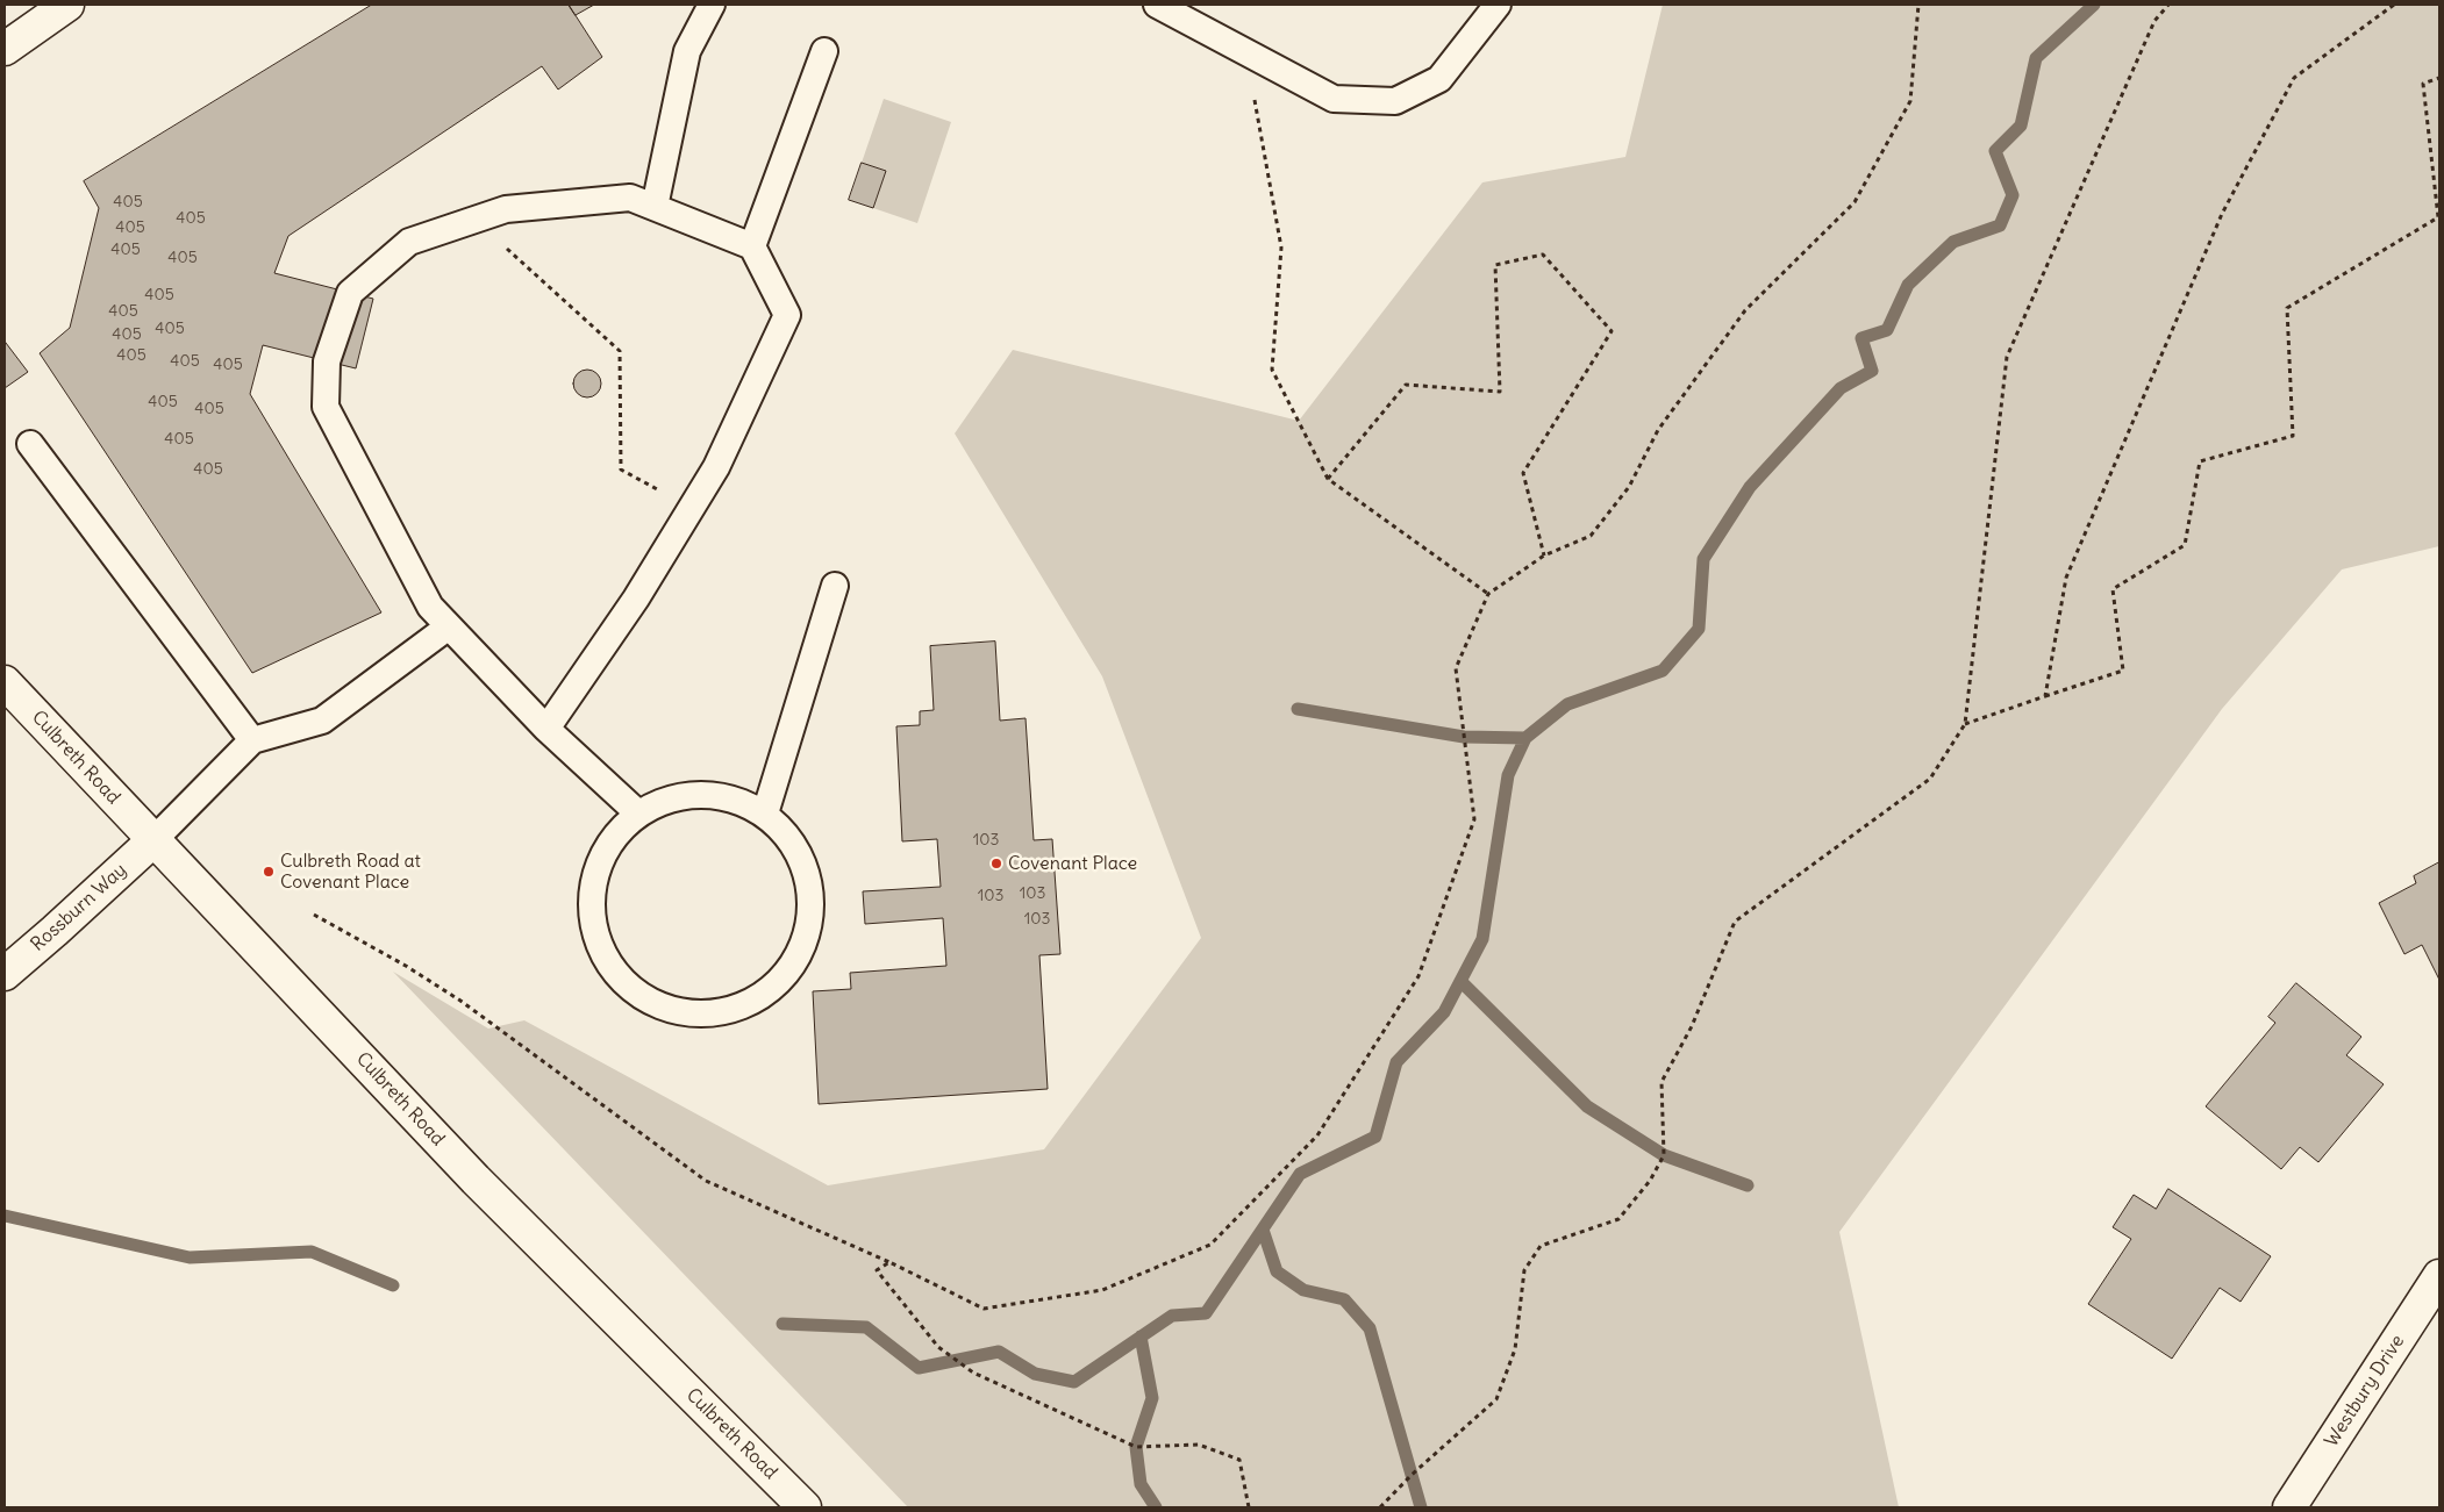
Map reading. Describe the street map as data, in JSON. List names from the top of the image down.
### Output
{
  "streets": {
    "street": ["Culbreth Road", "Rossburn Way", "Westbury Drive"]
  },
  "crossings": [
    ["Culbreth Road", "Rossburn Way"]
  ],
  "places": ["Covenant Place", "Culbreth Road at Covenant Place"],
  "house_numbers": [
    "405",
    "405",
    "405",
    "405",
    "405",
    "405",
    "405",
    "405",
    "405",
    "405",
    "405",
    "405",
    "405",
    "405",
    "405",
    "405",
    "103",
    "103",
    "103",
    "103"
  ]
}
